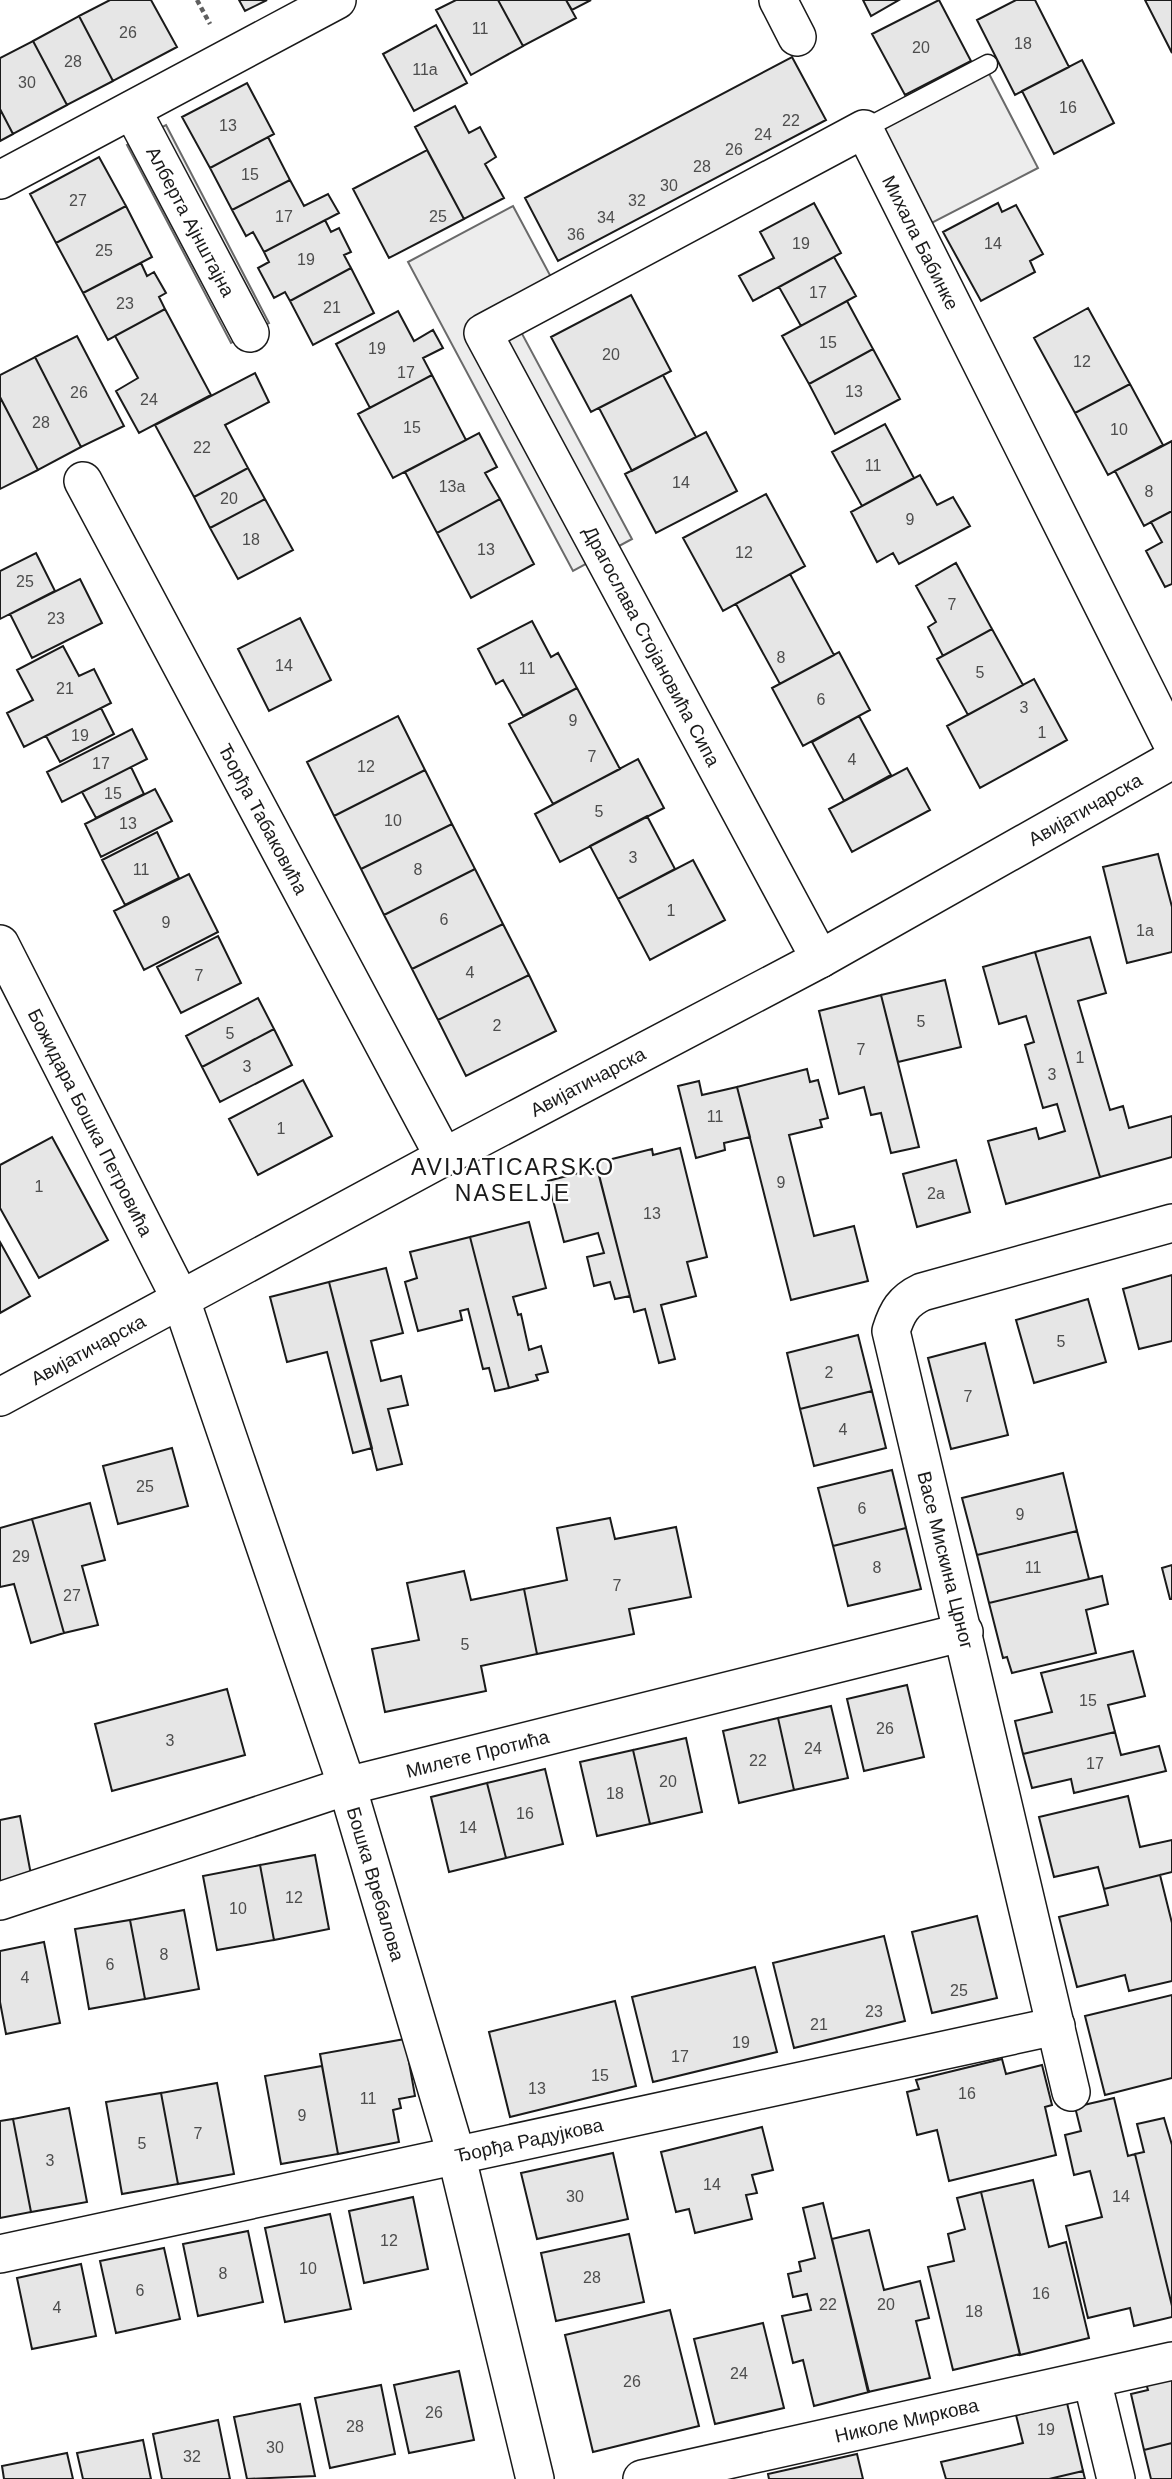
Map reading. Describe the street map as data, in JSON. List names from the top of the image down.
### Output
{
  "streets": {
    "street": [
      "Алберта Ајнштајна",
      "Михала Бабинке",
      "Драгослава Стојановића Сипа",
      "Авијатичарска",
      "Ђорђа Табаковића",
      "Божидара Бошка Петровића",
      "Васе Мискина Црног",
      "Милете Протића",
      "Бошка Вребалова",
      "Ђорђа Радујкова",
      "Николе Миркова"
    ]
  },
  "crossings": [
    ["Михала Бабинке", "Драгослава Стојановића Сипа"],
    ["Драгослава Стојановића Сипа", "Авијатичарска"],
    ["Авијатичарска", "Ђорђа Табаковића"],
    ["Авијатичарска", "Божидара Бошка Петровића"],
    ["Авијатичарска", "Бошка Вребалова"],
    ["Божидара Бошка Петровића", "Бошка Вребалова"],
    ["Васе Мискина Црног", "Милете Протића"],
    ["Васе Мискина Црног", "Ђорђа Радујкова"],
    ["Милете Протића", "Бошка Вребалова"],
    ["Бошка Вребалова", "Ђорђа Радујкова"]
  ],
  "districts": ["AVIJATICARSKO NASELJE"],
  "house_numbers": [
    "11",
    "26",
    "18",
    "20",
    "28",
    "11a",
    "30",
    "16",
    "22",
    "13",
    "24",
    "26",
    "28",
    "15",
    "30",
    "27",
    "32",
    "17",
    "25",
    "34",
    "36",
    "19",
    "14",
    "25",
    "19",
    "17",
    "23",
    "21",
    "15",
    "19",
    "20",
    "12",
    "17",
    "13",
    "26",
    "24",
    "28",
    "15",
    "10",
    "22",
    "11",
    "14",
    "13a",
    "8",
    "20",
    "9",
    "18",
    "13",
    "12",
    "25",
    "7",
    "23",
    "8",
    "14",
    "11",
    "5",
    "21",
    "6",
    "3",
    "9",
    "1",
    "19",
    "7",
    "4",
    "17",
    "12",
    "15",
    "5",
    "10",
    "13",
    "3",
    "11",
    "8",
    "1",
    "6",
    "9",
    "1a",
    "4",
    "7",
    "5",
    "2",
    "5",
    "7",
    "1",
    "3",
    "3",
    "11",
    "1",
    "9",
    "1",
    "2a",
    "13",
    "5",
    "2",
    "7",
    "4",
    "25",
    "6",
    "9",
    "29",
    "8",
    "11",
    "7",
    "27",
    "5",
    "15",
    "26",
    "3",
    "24",
    "22",
    "17",
    "20",
    "18",
    "16",
    "14",
    "12",
    "10",
    "8",
    "6",
    "4",
    "25",
    "23",
    "21",
    "19",
    "17",
    "15",
    "13",
    "16",
    "11",
    "9",
    "7",
    "5",
    "3",
    "14",
    "30",
    "14",
    "12",
    "10",
    "8",
    "28",
    "6",
    "16",
    "22",
    "20",
    "4",
    "18",
    "24",
    "26",
    "26",
    "28",
    "19",
    "30",
    "32"
  ]
}
